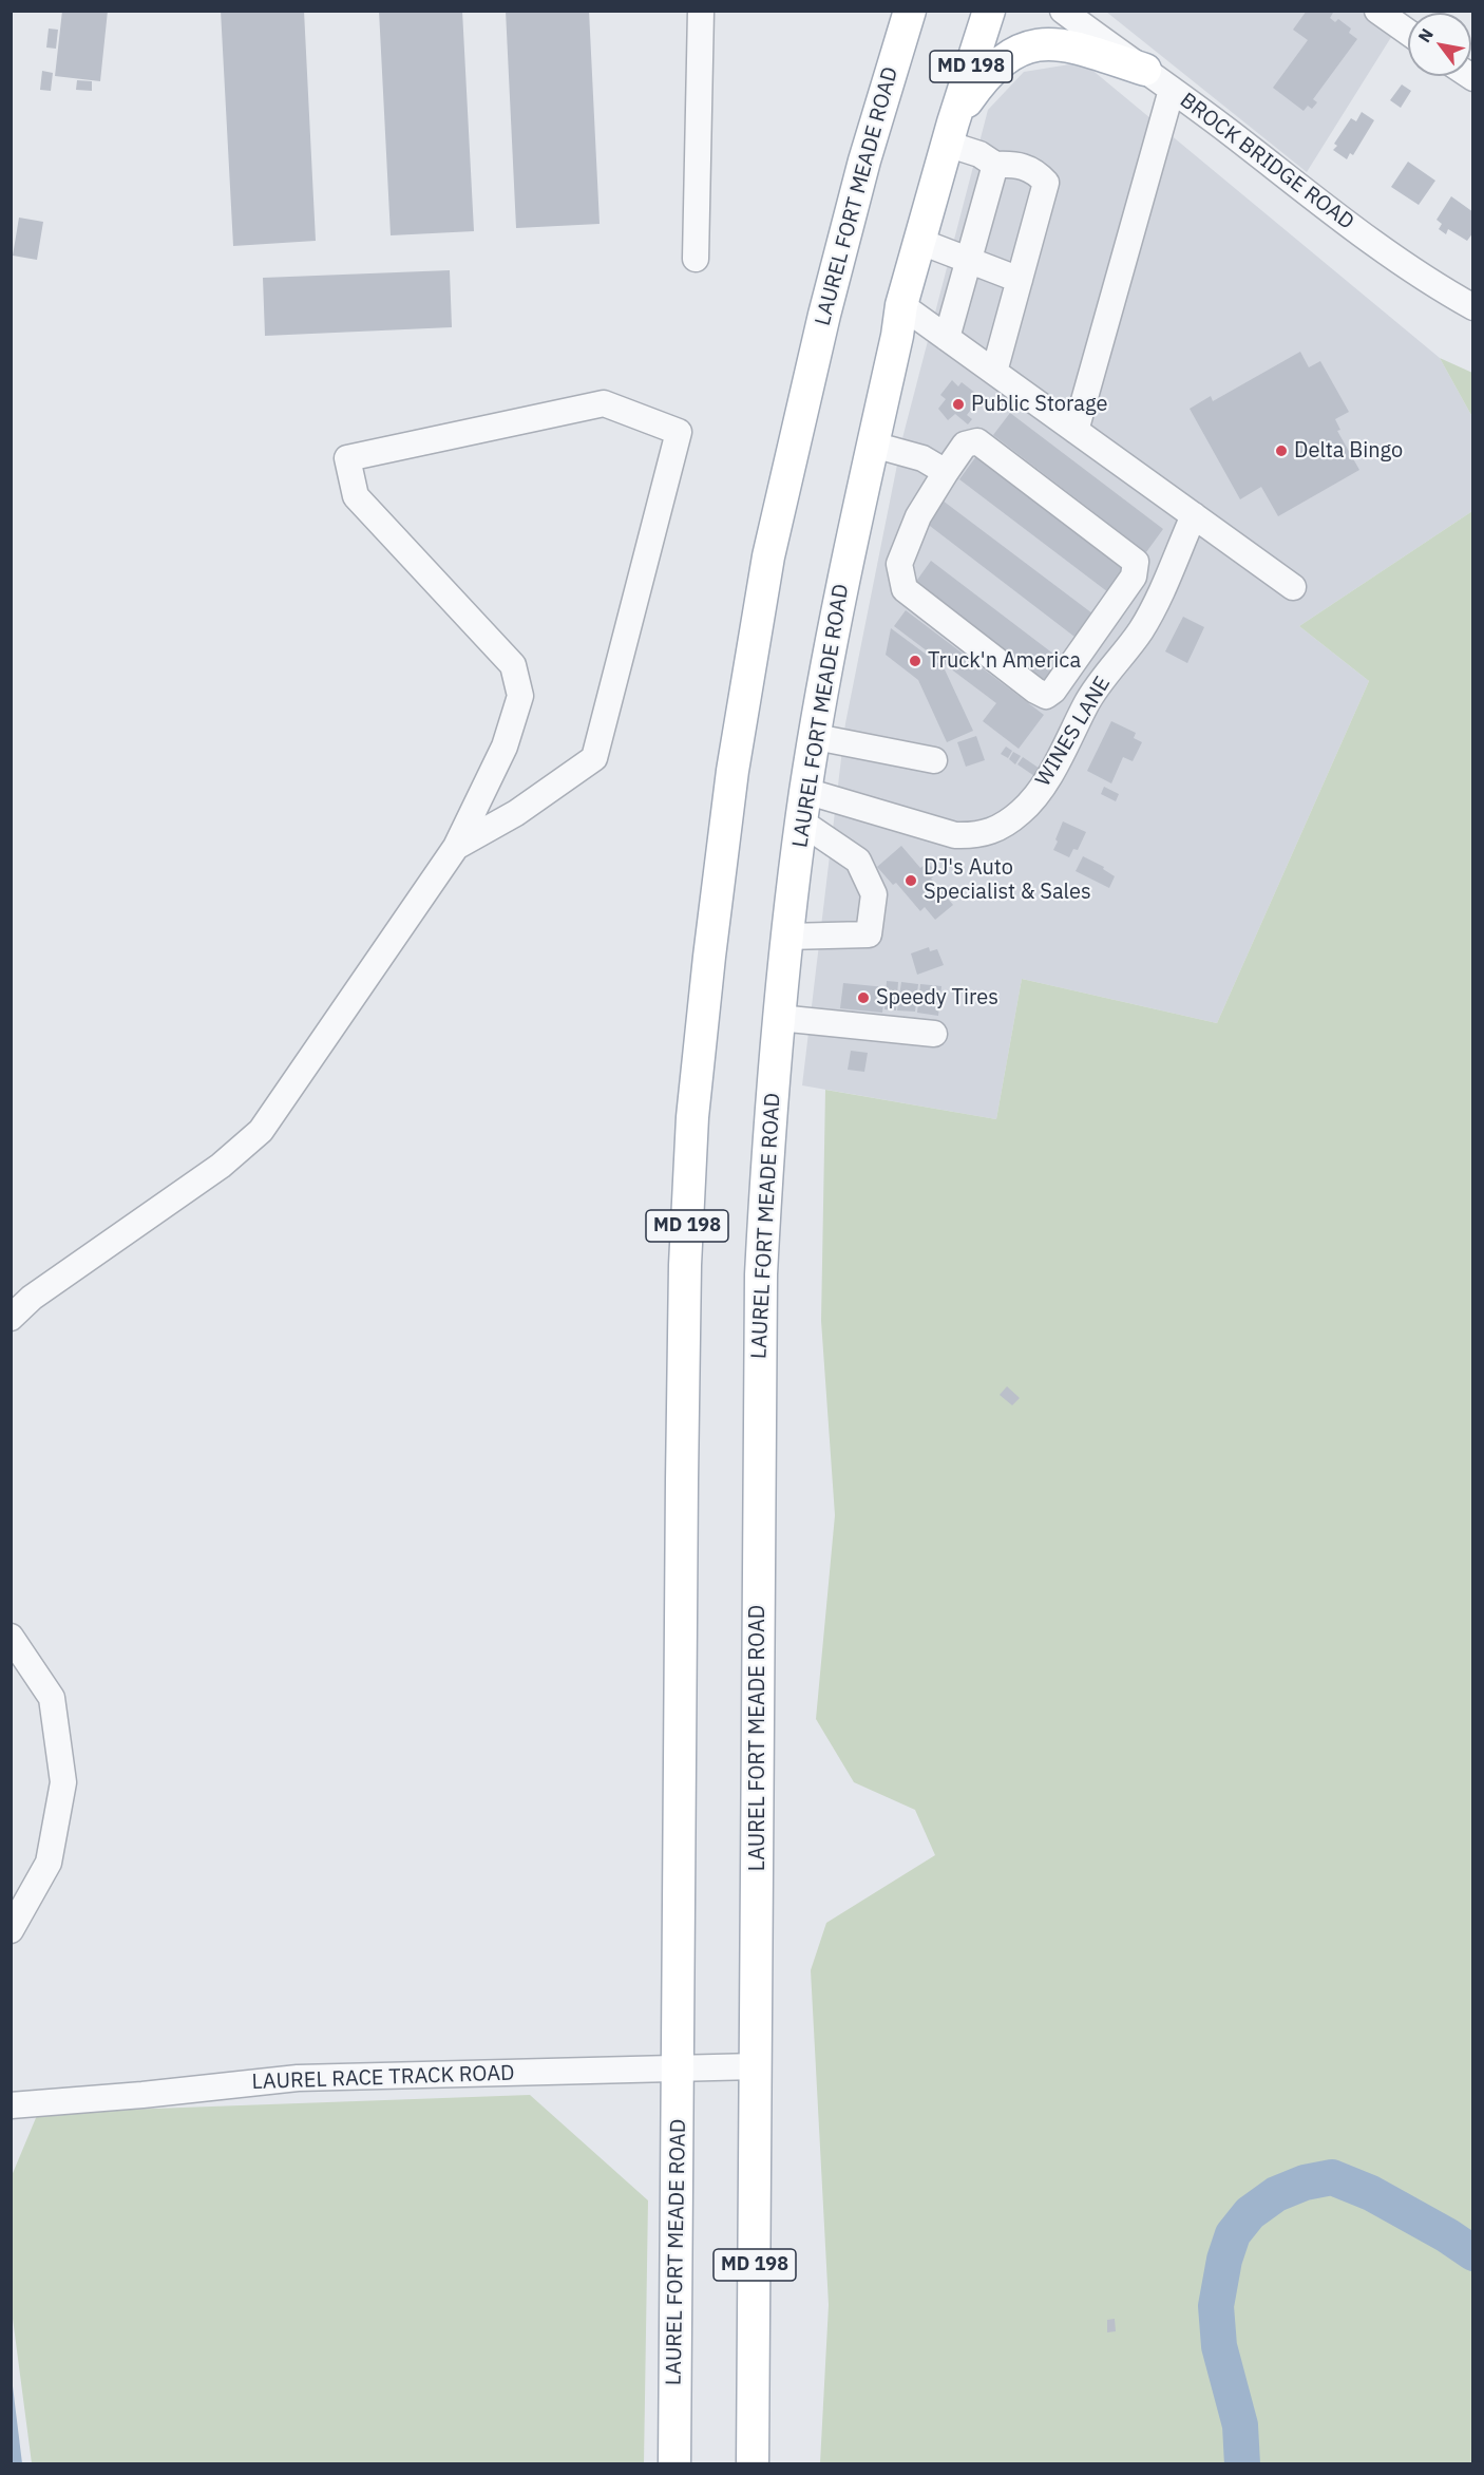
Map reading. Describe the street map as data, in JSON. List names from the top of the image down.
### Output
{
  "streets": {
    "main road": ["MD 198", "LAUREL FORT MEADE ROAD"],
    "street": ["BROCK BRIDGE ROAD", "WINES LANE", "LAUREL RACE TRACK ROAD"]
  },
  "crossings": [
    ["LAUREL FORT MEADE ROAD", "WINES LANE"],
    ["LAUREL FORT MEADE ROAD", "LAUREL RACE TRACK ROAD"]
  ],
  "places": [
    "Public Storage",
    "Delta Bingo",
    "Truck'n America",
    "DJ's Auto Specialist & Sales",
    "Speedy Tires"
  ],
  "north": "top left"
}
